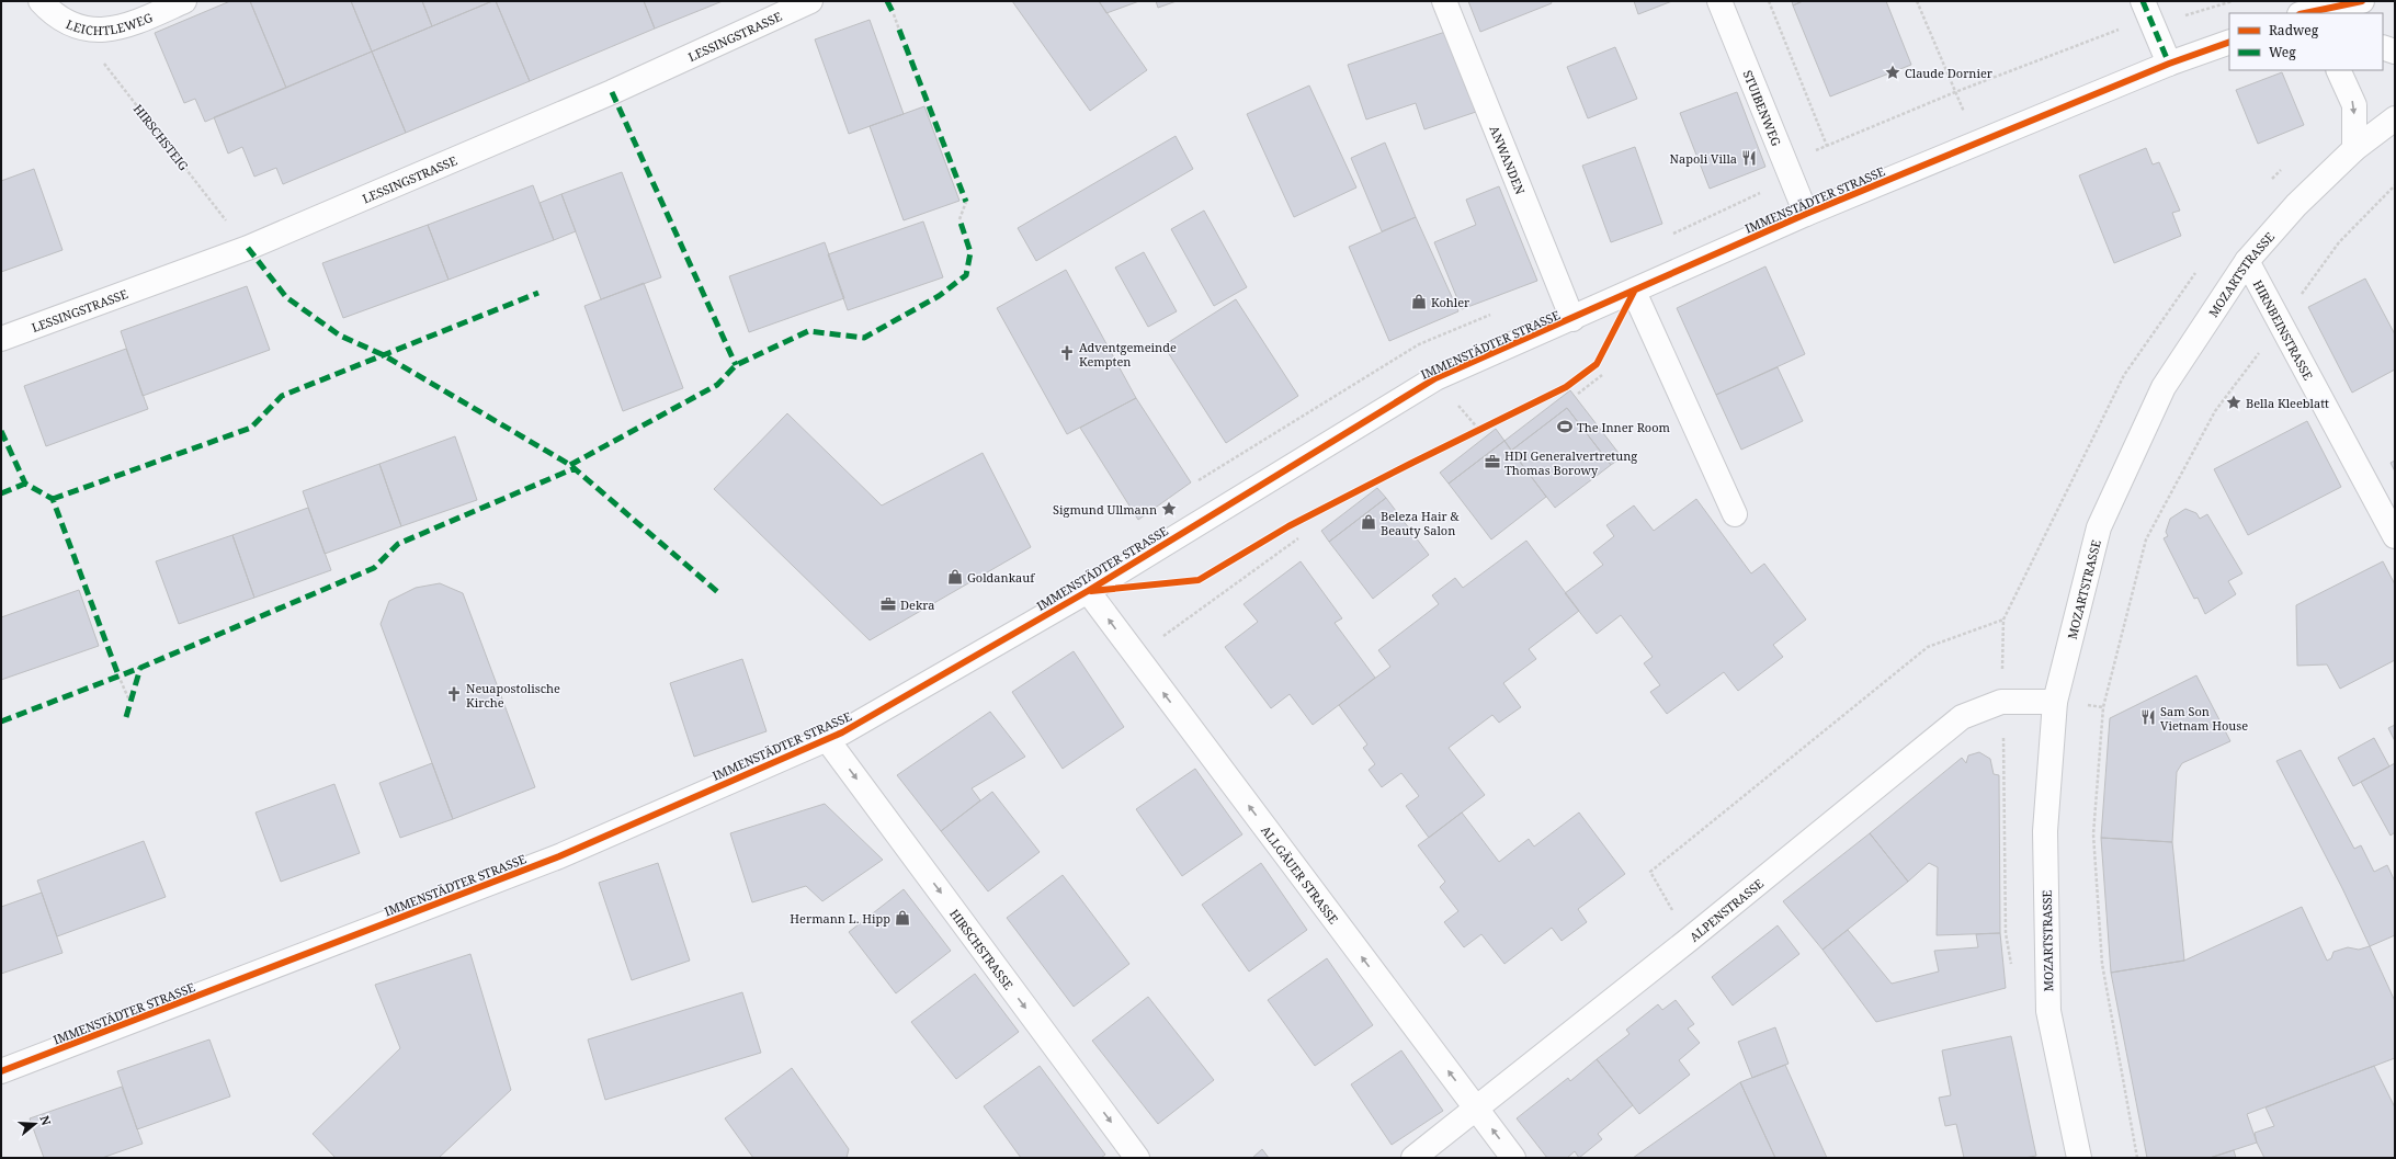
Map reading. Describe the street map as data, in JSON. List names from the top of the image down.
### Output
{
  "streets": {
    "street": [
      "LEICHTLEWEG",
      "LESSINGSTRASSE",
      "STUIBENWEG",
      "ANWANDEN",
      "IMMENSTÄDTER STRASSE",
      "MOZARTSTRASSE",
      "HIRNBEINSTRASSE",
      "ALLGÄUER STRASSE",
      "ALPENSTRASSE",
      "HIRSCHSTRASSE"
    ],
    "path": ["HIRSCHSTEIG"]
  },
  "crossings": [
    ["LEICHTLEWEG", "HIRSCHSTEIG"],
    ["LESSINGSTRASSE", "HIRSCHSTEIG"],
    ["STUIBENWEG", "IMMENSTÄDTER STRASSE"],
    ["ANWANDEN", "IMMENSTÄDTER STRASSE"],
    ["IMMENSTÄDTER STRASSE", "ALLGÄUER STRASSE"],
    ["IMMENSTÄDTER STRASSE", "HIRSCHSTRASSE"],
    ["MOZARTSTRASSE", "HIRNBEINSTRASSE"],
    ["MOZARTSTRASSE", "ALPENSTRASSE"],
    ["ALLGÄUER STRASSE", "ALPENSTRASSE"]
  ],
  "one_way": ["ALLGÄUER STRASSE", "HIRSCHSTRASSE"],
  "places": {
    "place": ["Claude Dornier", "Bella Kleeblatt", "Sigmund Ullmann"],
    "restaurant": ["Napoli Villa", "Sam Son Vietnam House"],
    "shop": [
      "Kohler",
      "Beleza Hair & Beauty Salon",
      "Goldankauf",
      "Hermann L. Hipp"
    ],
    "church": ["Adventgemeinde Kempten", "Neuapostolische Kirche"],
    "sports": ["The Inner Room"],
    "office": ["HDI Generalvertretung Thomas Borowy", "Dekra"]
  },
  "legend": ["Radweg", "Weg"],
  "north": "right"
}
